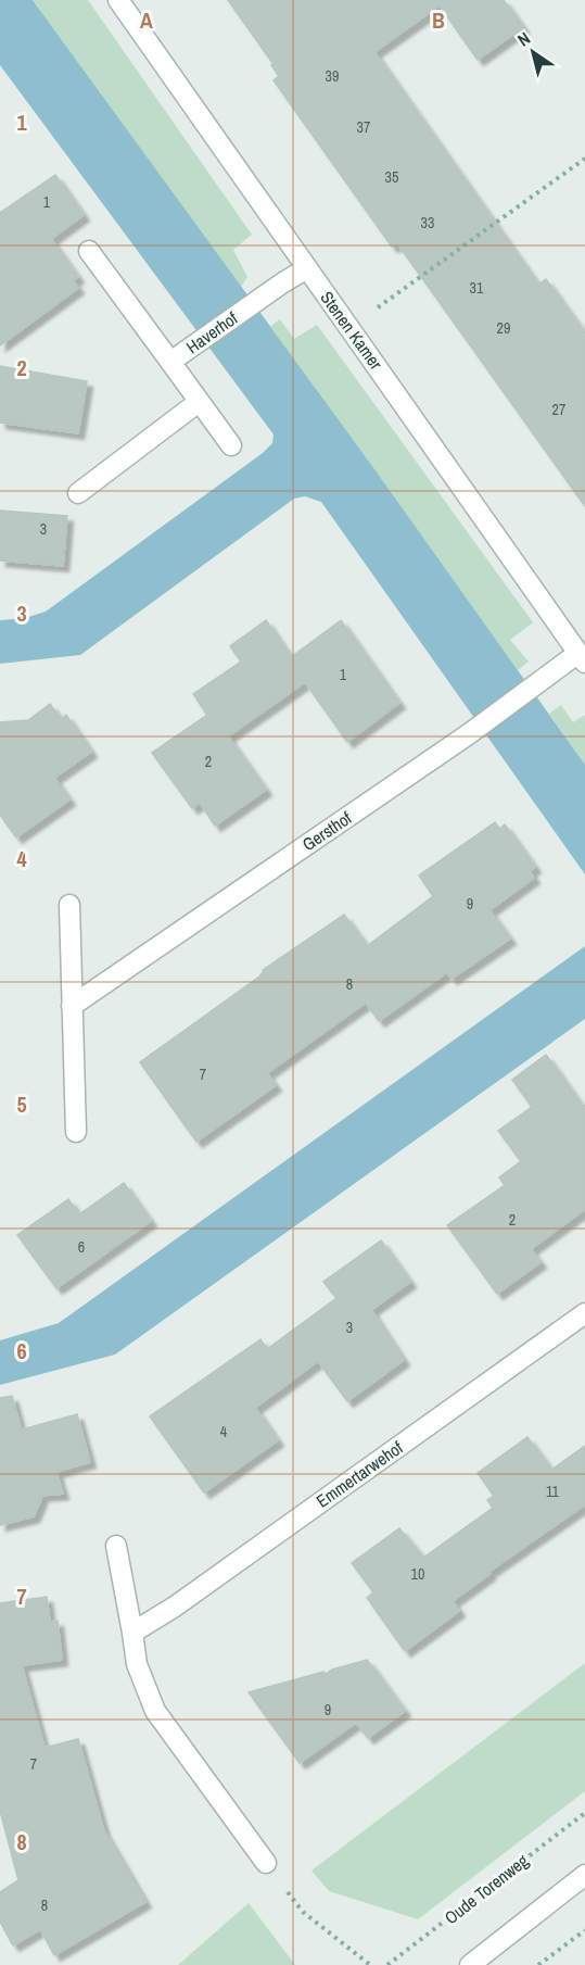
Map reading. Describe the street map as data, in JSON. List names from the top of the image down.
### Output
{
  "streets": {
    "street": [
      "Stenen Kamer",
      "Haverhof",
      "Gersthof",
      "Emmertarwehof"
    ],
    "path": ["Oude Torenweg"]
  },
  "crossings": [
    ["Stenen Kamer", "Haverhof"],
    ["Stenen Kamer", "Gersthof"]
  ],
  "house_numbers": [
    "39",
    "37",
    "35",
    "1",
    "33",
    "31",
    "29",
    "27",
    "3",
    "1",
    "2",
    "9",
    "8",
    "7",
    "2",
    "6",
    "3",
    "4",
    "11",
    "10",
    "9",
    "7",
    "8"
  ],
  "north": "top left",
  "grid": {
    "columns": ["A", "B"],
    "rows": [
      "1",
      "2",
      "3",
      "4",
      "5",
      "6",
      "7",
      "8"
    ]
  }
}
